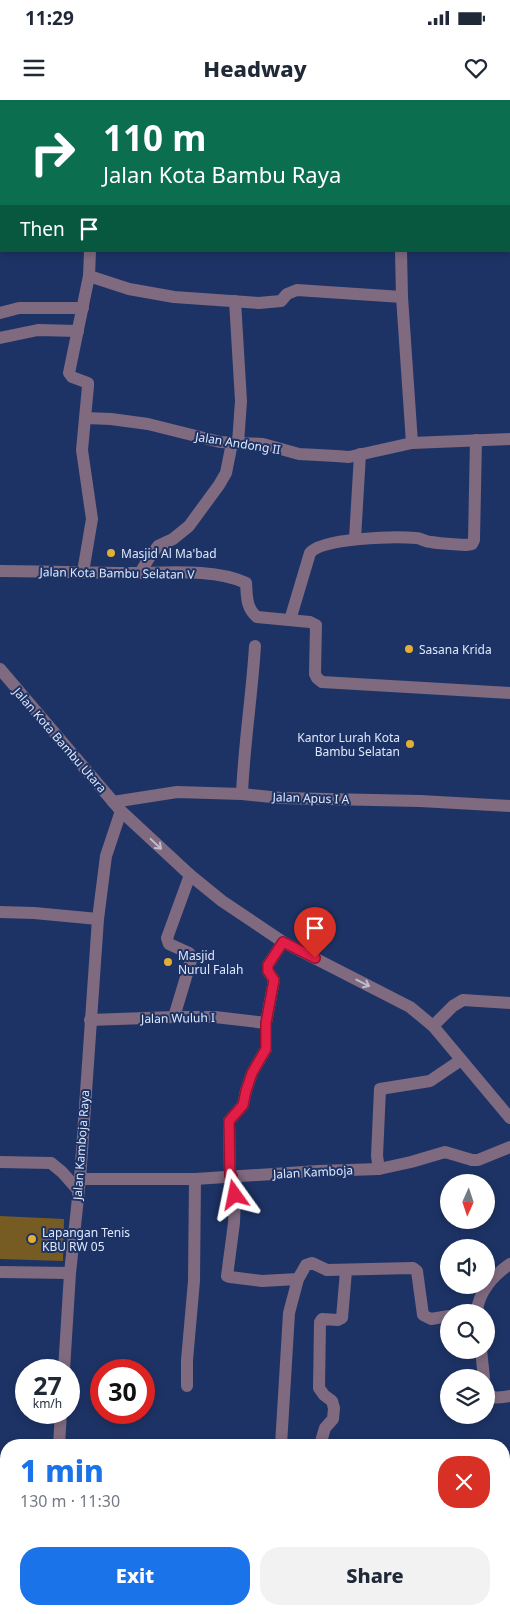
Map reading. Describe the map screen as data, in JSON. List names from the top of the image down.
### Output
{
  "streets": {
    "street": [
      "Jalan Andong II",
      "Jalan Kota Bambu Selatan V",
      "Jalan Kota Bambu Utara",
      "Jalan Apus I A",
      "Jalan Wuluh I",
      "Jalan Kamboja Raya",
      "Jalan Kamboja"
    ]
  },
  "crossings": [
    ["Jalan Kota Bambu Utara", "Jalan Apus I A"],
    ["Jalan Kota Bambu Utara", "Jalan Kamboja Raya"],
    ["Jalan Apus I A", "Jalan Kamboja Raya"],
    ["Jalan Wuluh I", "Jalan Kamboja Raya"],
    ["Jalan Kamboja Raya", "Jalan Kamboja"]
  ],
  "one_way": ["Jalan Kota Bambu Utara"],
  "places": [
    "Masjid Al Ma'bad",
    "Sasana Krida",
    "Kantor Lurah Kota Bambu Selatan",
    "Masjid Nurul Falah",
    "Lapangan Tenis KBU RW 05"
  ],
  "north": "bottom",
  "page": {
    "status": "11:29",
    "header": "Headway",
    "turn": ["110 m", "Jalan Kota Bambu Raya"],
    "then": "Then",
    "speed": "27 km/h",
    "limit": "30",
    "heading": ["1 min", "130 m · 11:30"],
    "buttons": ["Exit", "Share"]
  }
}
